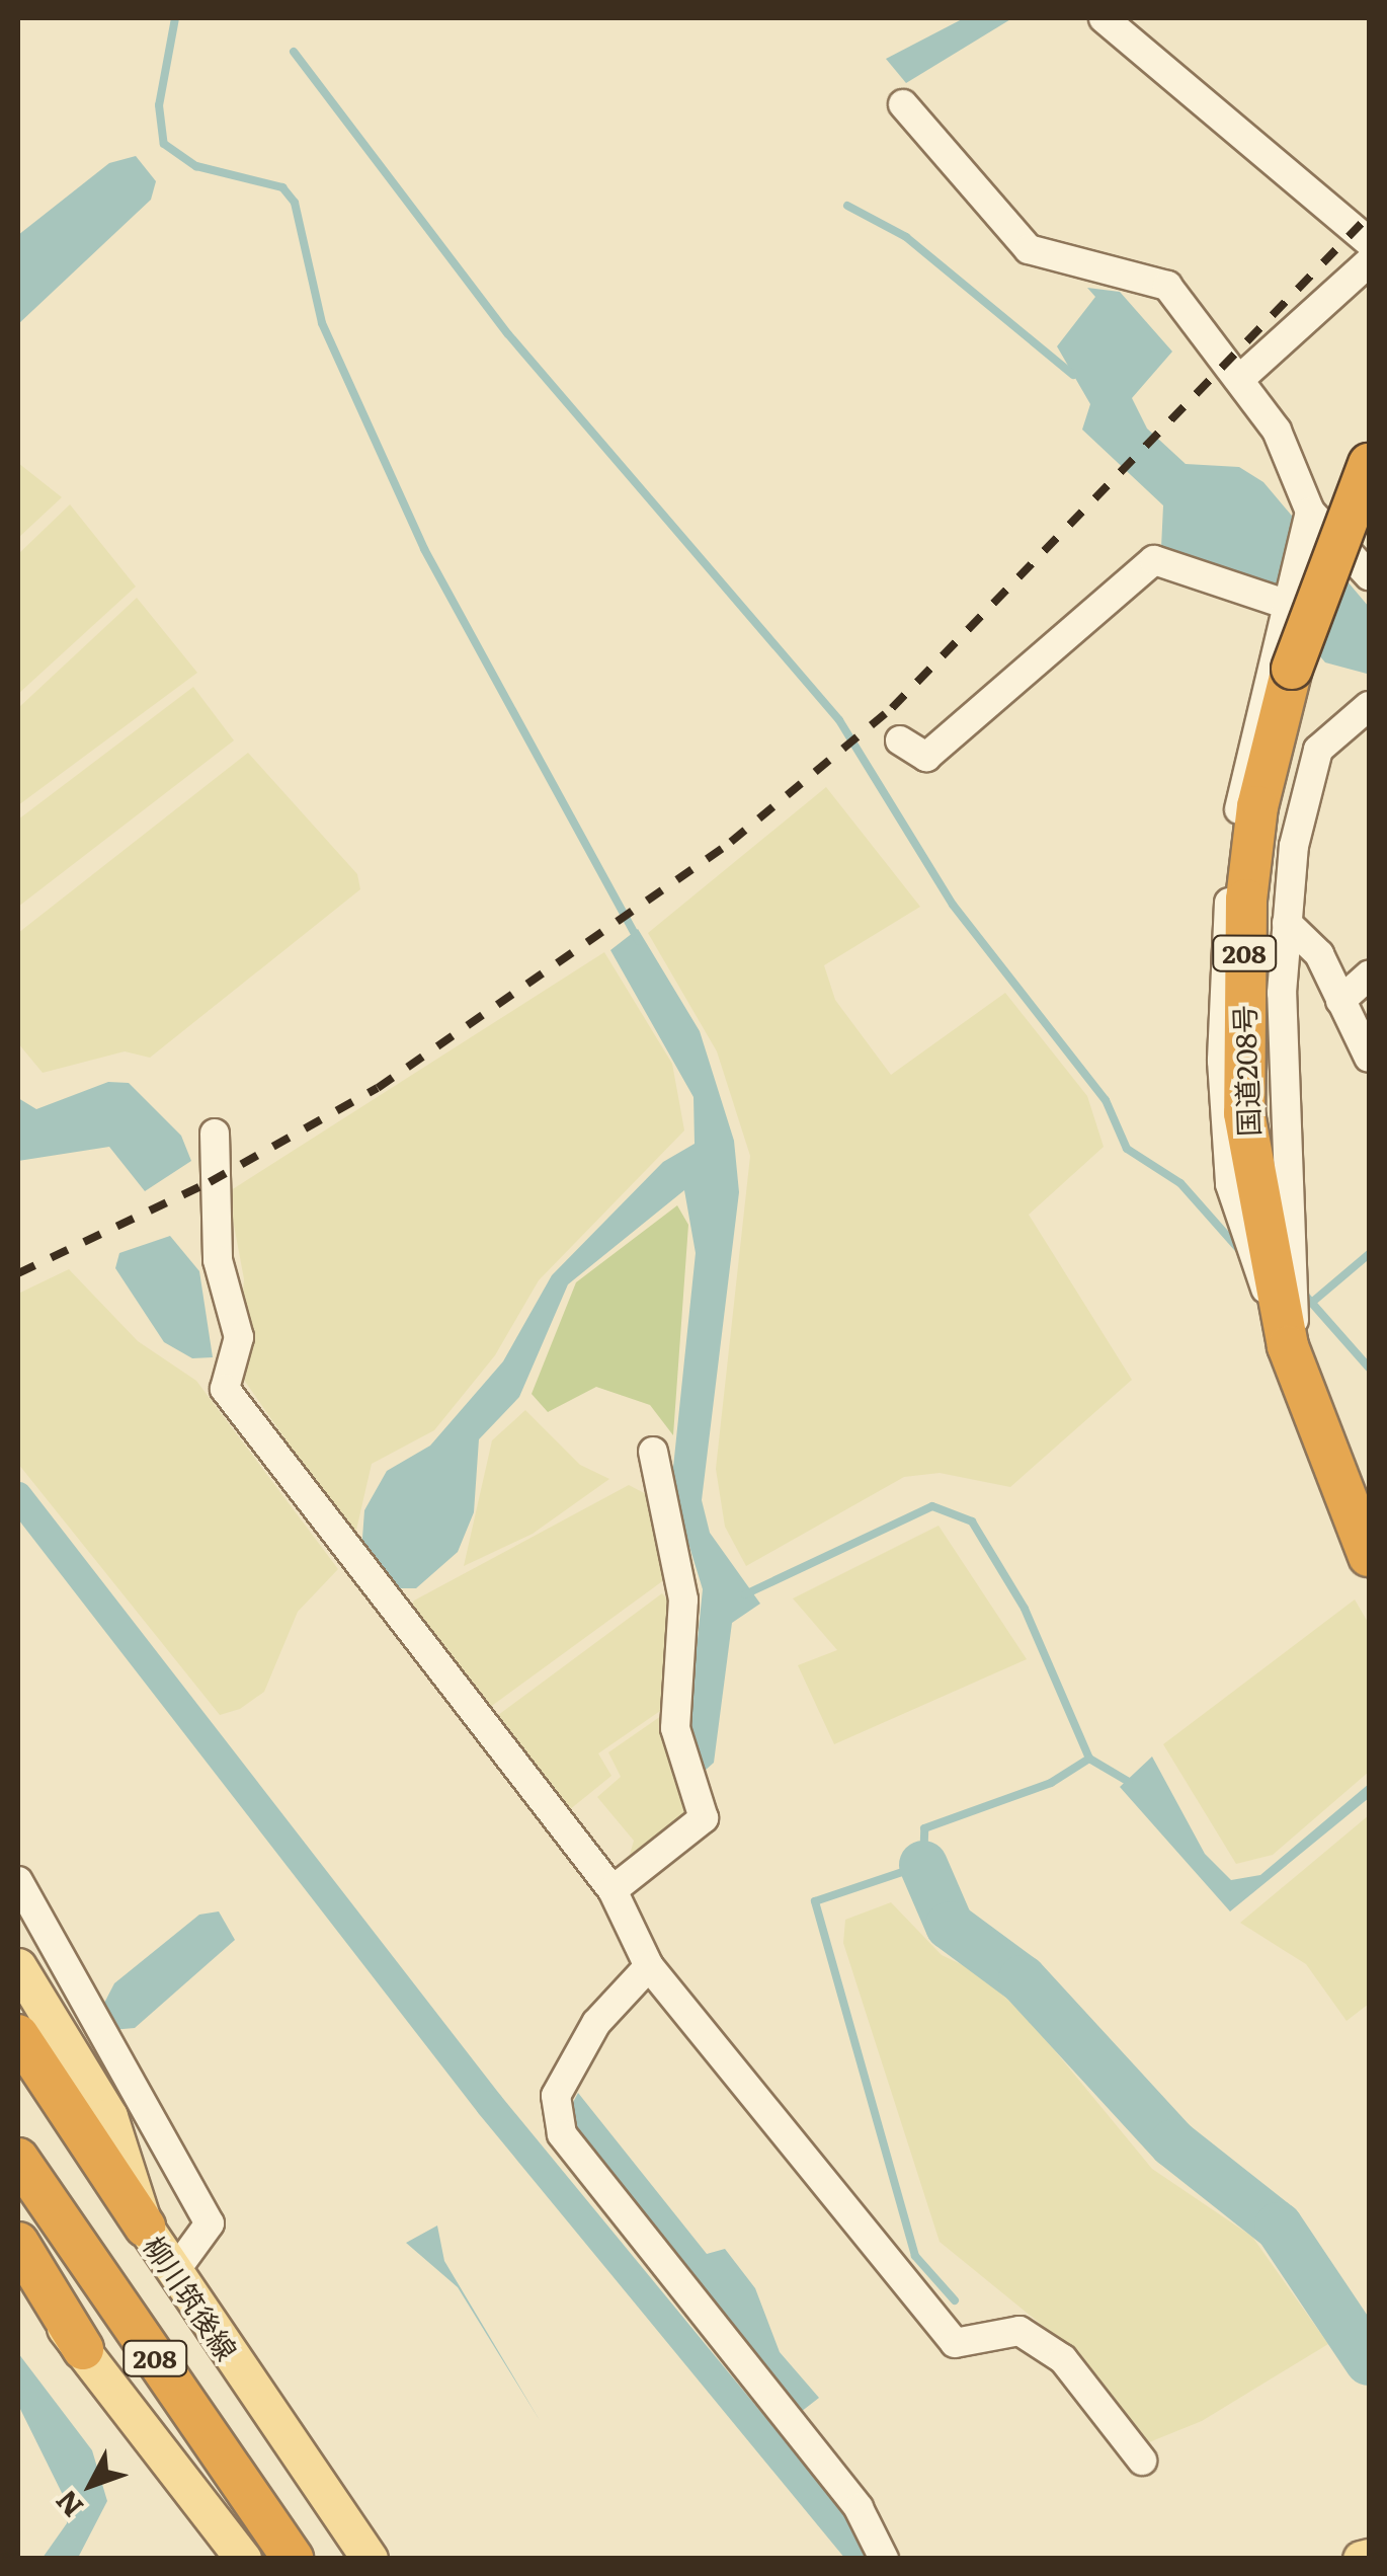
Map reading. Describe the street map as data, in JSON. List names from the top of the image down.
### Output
{
  "streets": {
    "highway": ["208", "国道208号"],
    "main road": ["柳川筑後線"]
  },
  "north": "bottom left"
}
